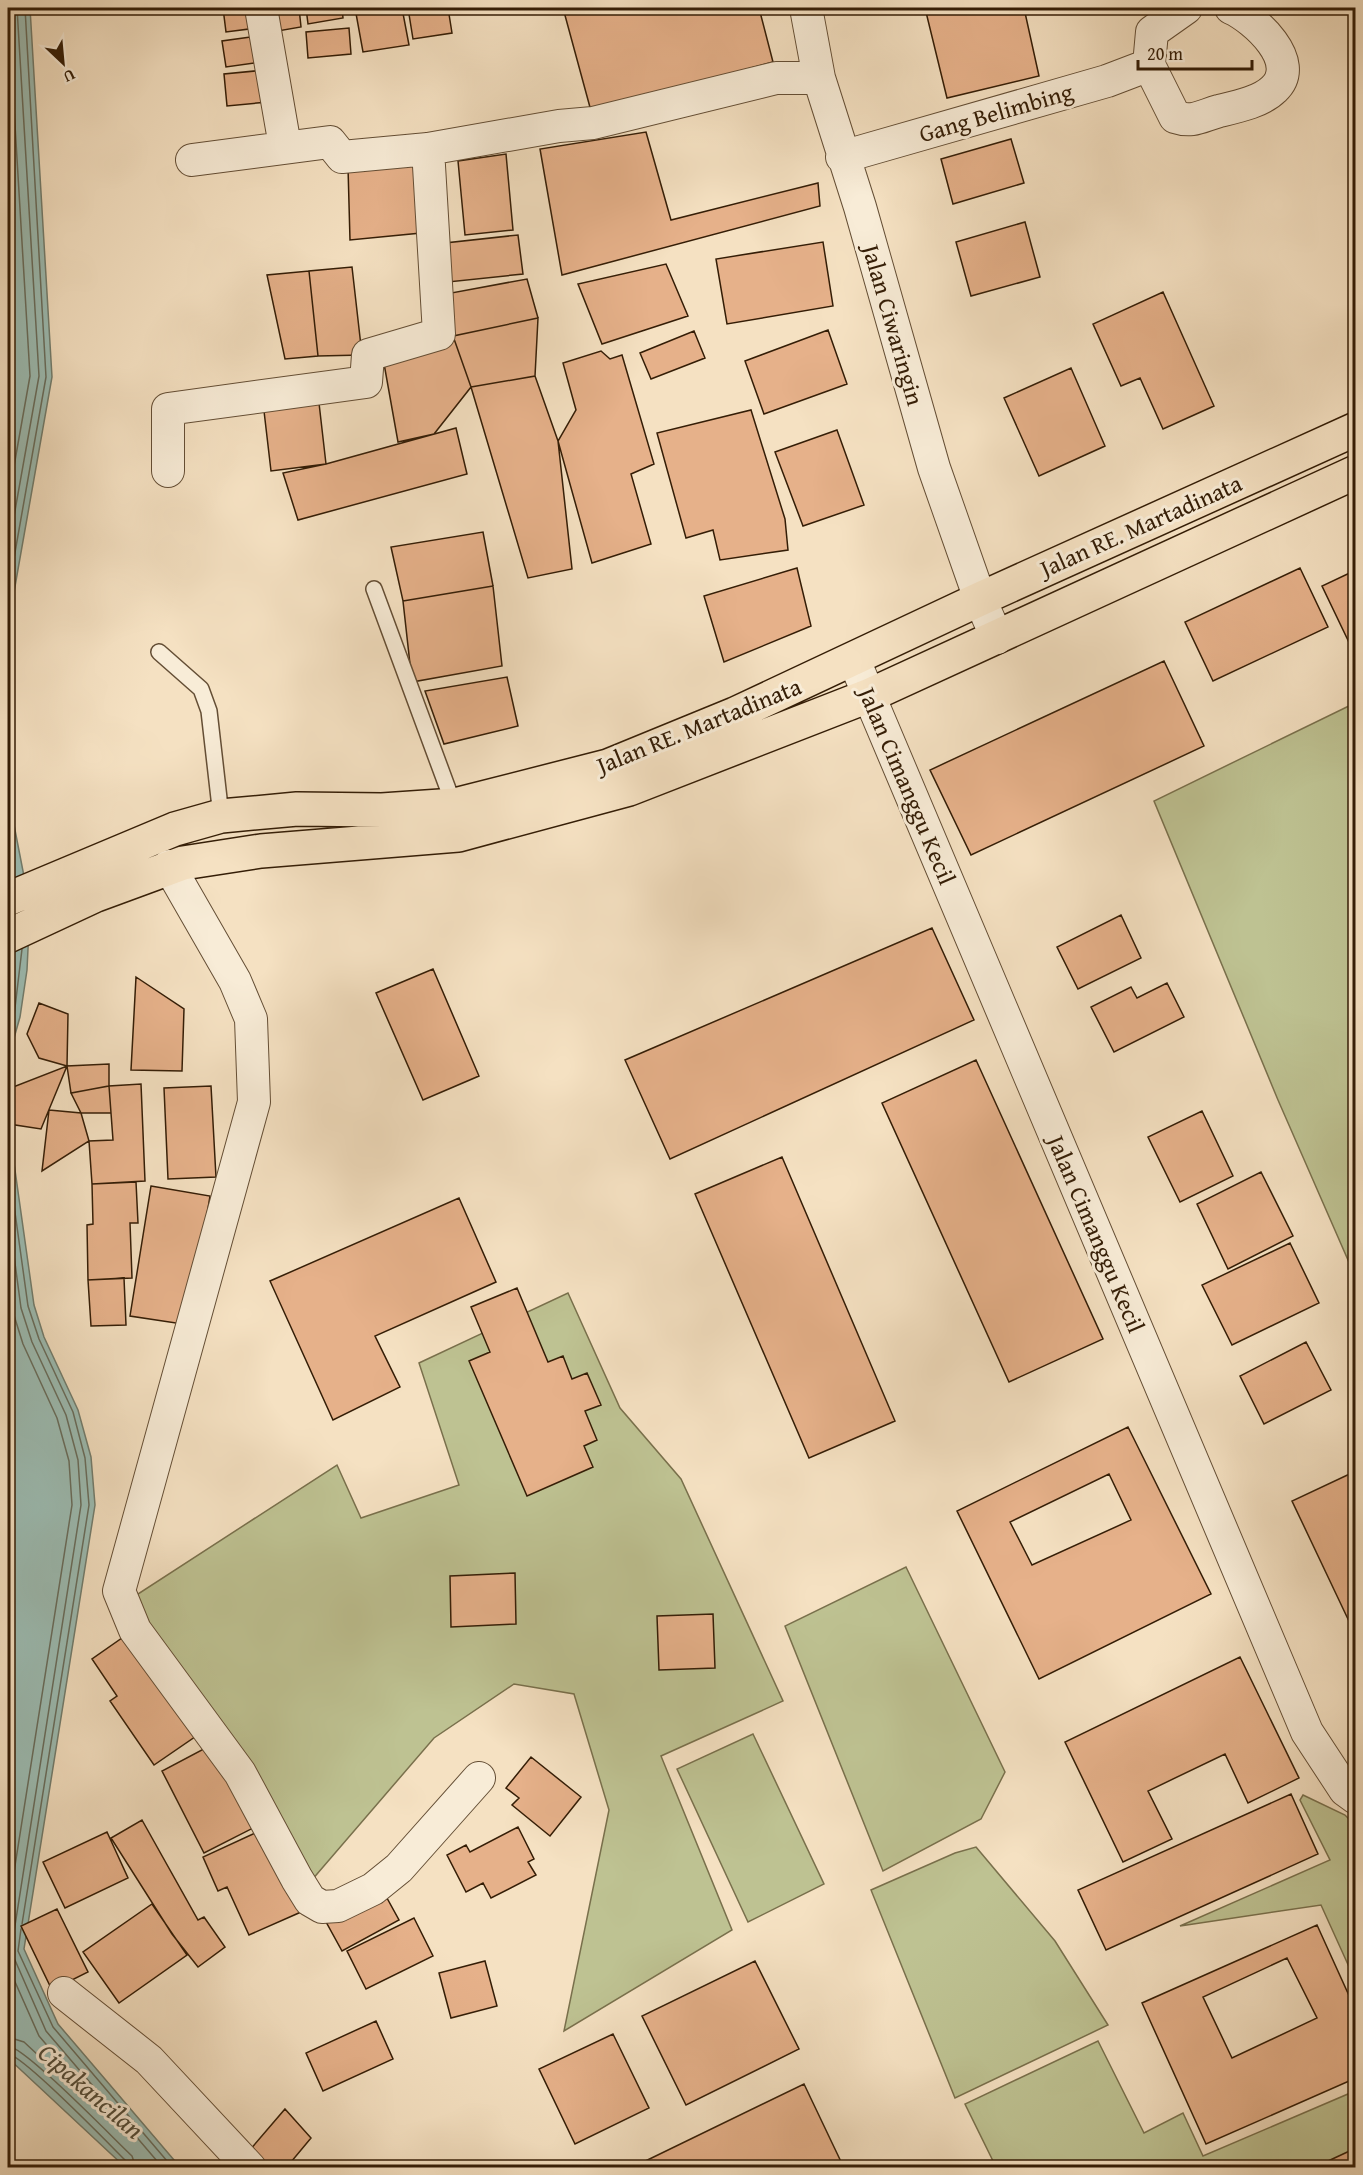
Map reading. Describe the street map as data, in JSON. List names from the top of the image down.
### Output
{
  "streets": {
    "main road": ["Jalan RE. Martadinata"],
    "street": ["Gang Belimbing", "Jalan Ciwaringin", "Jalan Cimanggu Kecil"]
  },
  "crossings": [
    ["Gang Belimbing", "Jalan Ciwaringin"],
    ["Jalan Ciwaringin", "Jalan RE. Martadinata"],
    ["Jalan RE. Martadinata", "Jalan Cimanggu Kecil"]
  ],
  "water": ["Cipakancilan"],
  "scale_bar": "20 m",
  "north": "bottom right"
}
